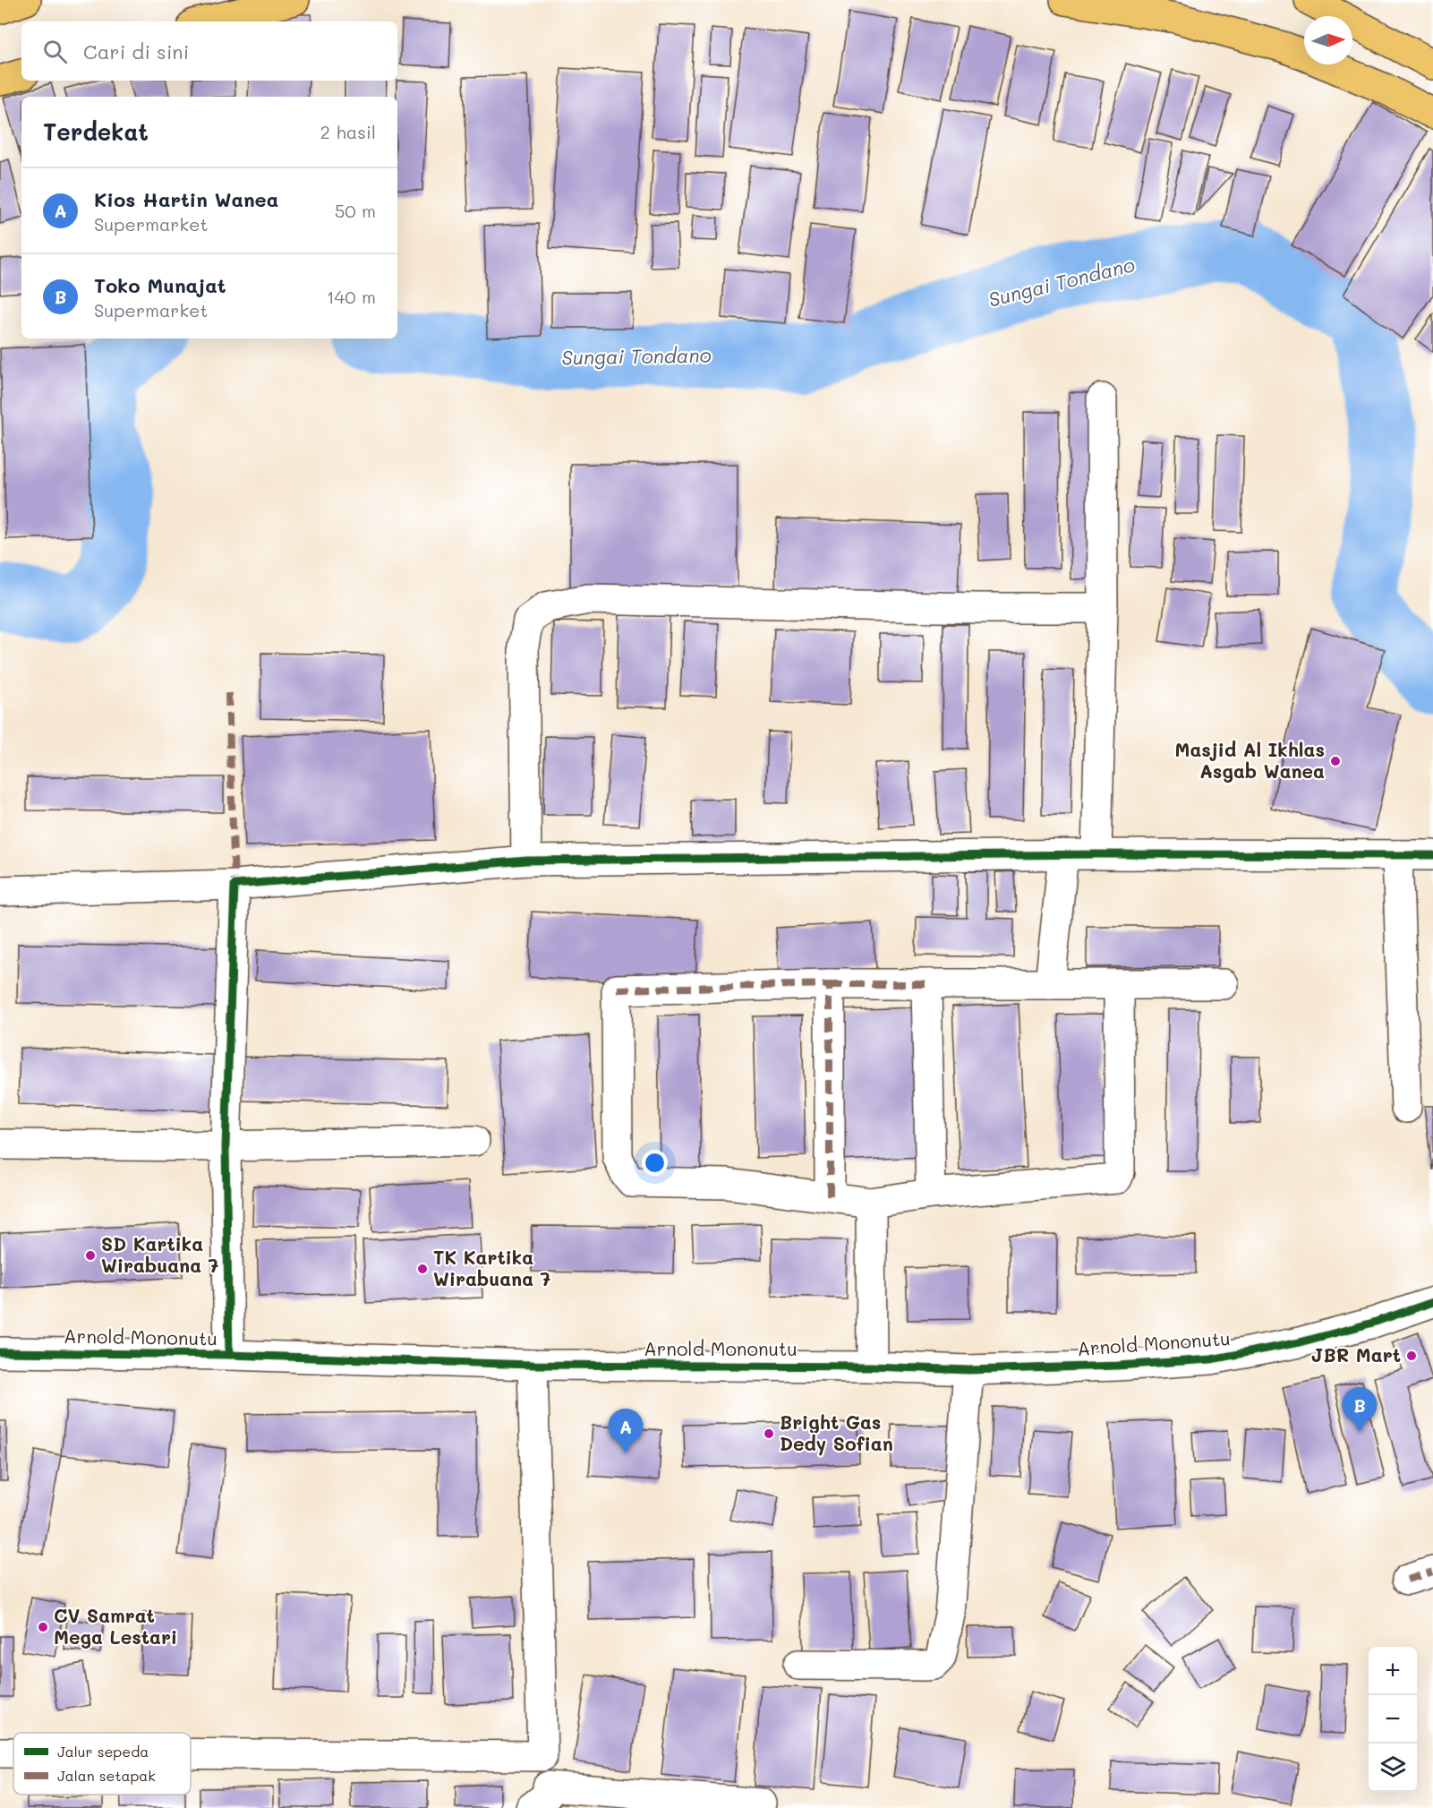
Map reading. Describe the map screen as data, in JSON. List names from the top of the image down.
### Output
{
  "streets": {
    "street": ["Arnold Mononutu"]
  },
  "water": ["Sungai Tondano"],
  "places": [
    "Masjid Al Ikhlas Asgab Wanea",
    "SD Kartika Wirabuana 7",
    "TK Kartika Wirabuana 7",
    "JBR Mart",
    "Bright Gas Dedy Sofian",
    "CV Samrat Mega Lestari"
  ],
  "legend": ["Jalur sepeda", "Jalan setapak"],
  "north": "right",
  "page": {
    "search": "Cari di sini",
    "heading": ["Terdekat", "2 hasil"],
    "list": [
      {
        "mark": "A",
        "name": "Kios Hartin Wanea",
        "note": "Supermarket",
        "value": "50 m"
      },
      {
        "mark": "B",
        "name": "Toko Munajat",
        "note": "Supermarket",
        "value": "140 m"
      }
    ],
    "pins": ["B", "A"],
    "map_buttons": ["+", "−"]
  }
}
